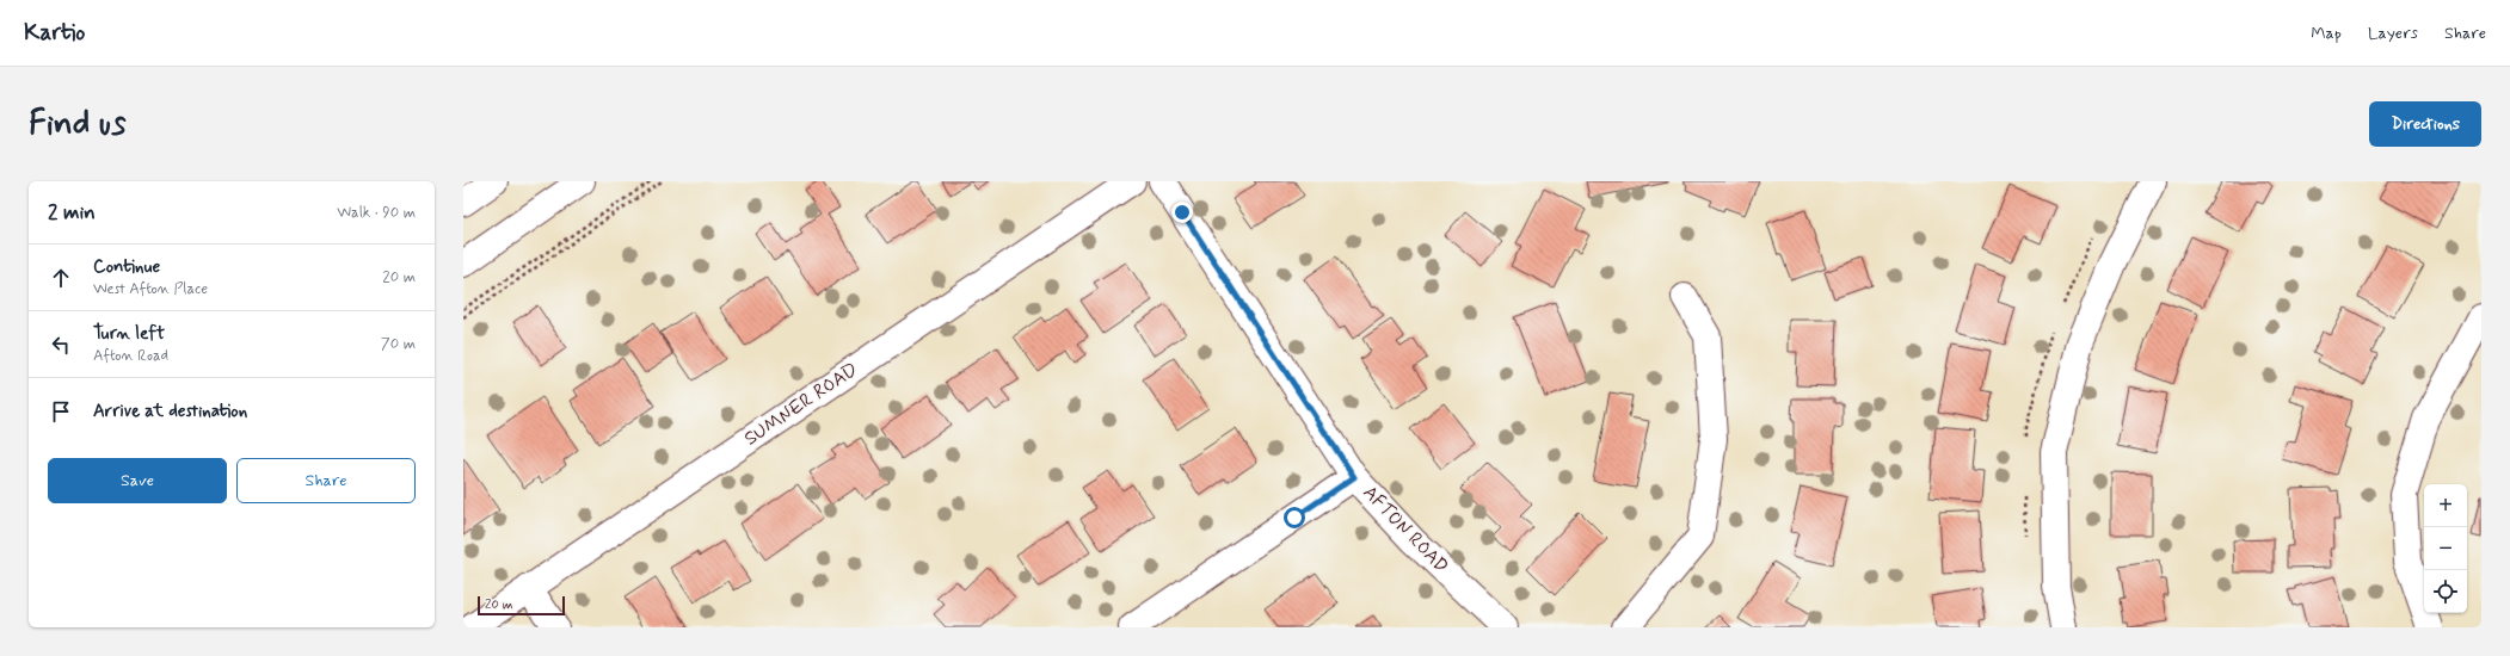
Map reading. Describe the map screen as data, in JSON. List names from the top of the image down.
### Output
{
  "streets": {
    "street": ["SUMNER ROAD", "AFTON ROAD"]
  },
  "scale_bar": "20 m",
  "page": {
    "header": "Kartio",
    "nav": ["Map", "Layers", "Share"],
    "buttons": [
      "Directions",
      ["Save", "Share"]
    ],
    "title": "Find us",
    "heading": ["2 min", "Walk · 90 m"],
    "list": [
      ["Continue", "West Afton Place", "20 m"],
      ["Turn left", "Afton Road", "70 m"],
      "Arrive at destination"
    ],
    "map_buttons": ["+", "−"],
    "scale": "20 m"
  }
}
